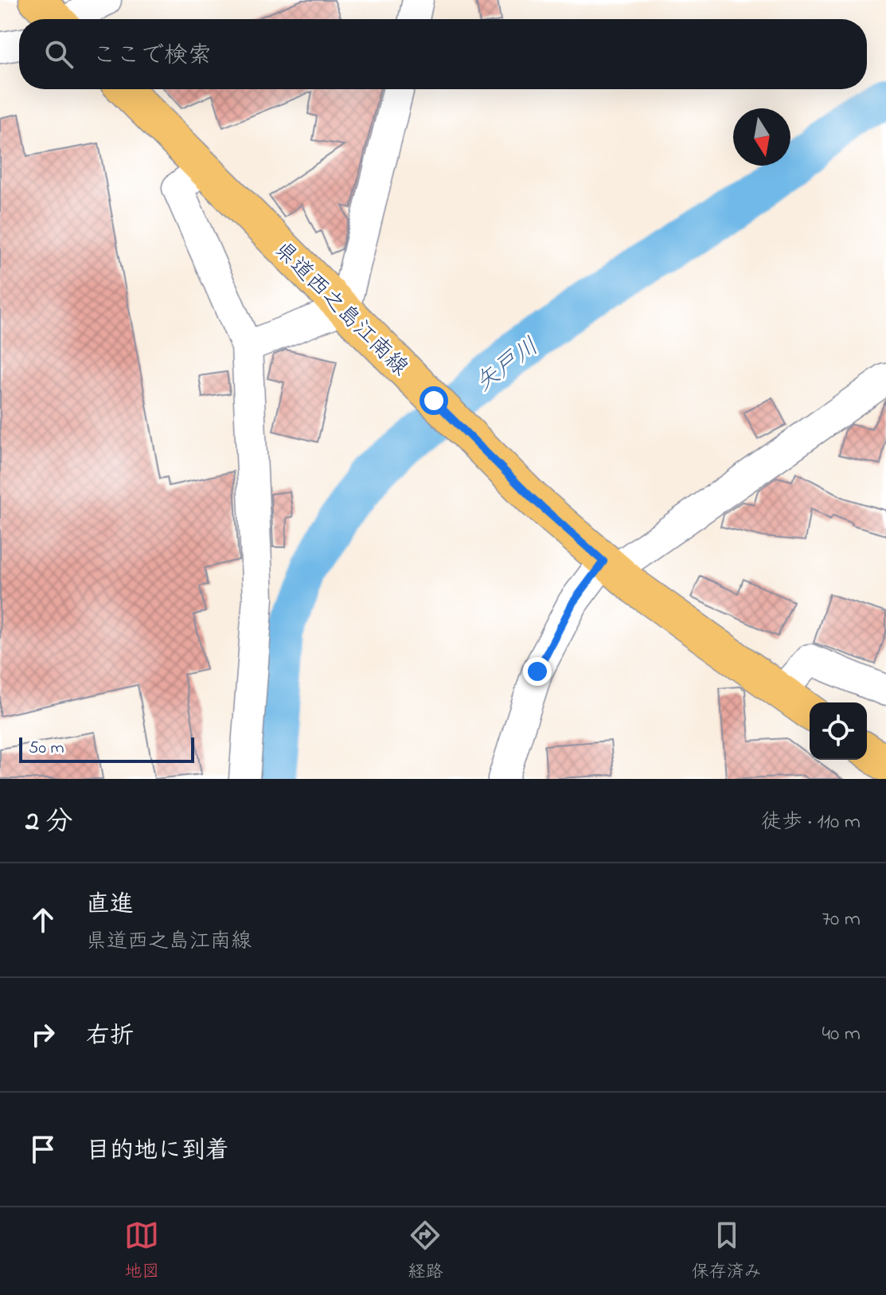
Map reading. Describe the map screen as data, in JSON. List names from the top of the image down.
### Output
{
  "streets": {
    "main road": ["県道西之島江南線"]
  },
  "water": ["矢戸川"],
  "scale_bar": "50 m",
  "north": "bottom",
  "page": {
    "search": "ここで検索",
    "scale": "50 m",
    "heading": ["2 分", "徒歩 · 110 m"],
    "list": [
      ["直進", "県道西之島江南線", "70 m"],
      ["右折", "40 m"],
      "目的地に到着"
    ],
    "nav": ["地図", "経路", "保存済み"]
  }
}
